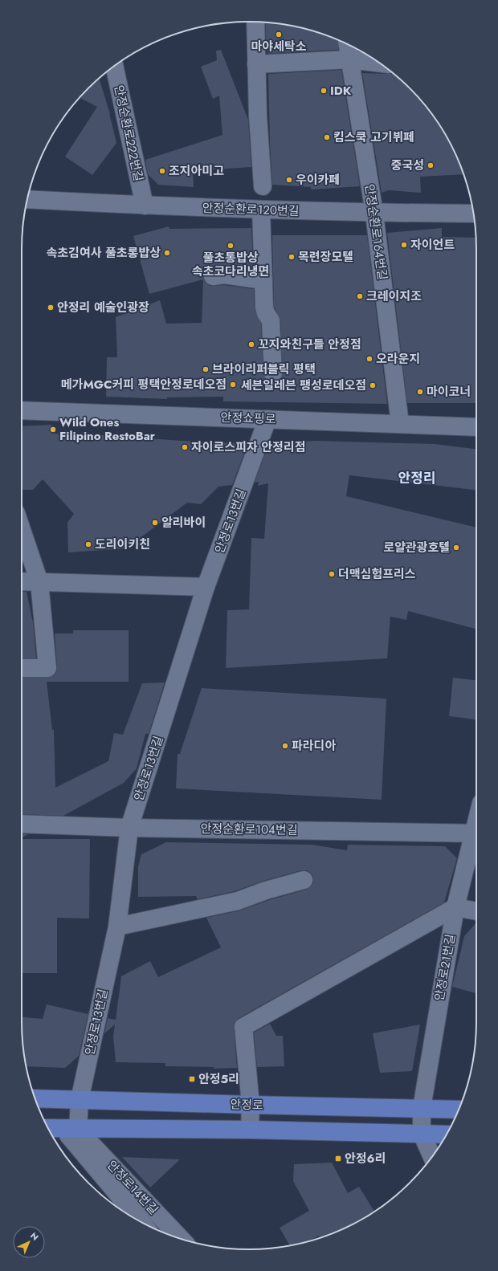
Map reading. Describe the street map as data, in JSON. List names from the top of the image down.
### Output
{
  "streets": {
    "main road": ["안정로"],
    "street": [
      "안정순환로222번길",
      "안정순환로120번길",
      "안정순환로164번길",
      "안정쇼핑로",
      "안정로13번길",
      "안정순환로104번길",
      "안정로21번길",
      "안정로14번길"
    ]
  },
  "crossings": [
    ["안정순환로222번길", "안정순환로120번길"],
    ["안정순환로120번길", "안정순환로164번길"],
    ["안정순환로164번길", "안정쇼핑로"],
    ["안정쇼핑로", "안정로13번길"],
    ["안정로13번길", "안정순환로104번길"],
    ["안정로13번길", "안정로"],
    ["안정로13번길", "안정로14번길"],
    ["안정로21번길", "안정로"],
    ["안정로", "안정로14번길"]
  ],
  "districts": ["안정리"],
  "places": {
    "other": [
      "마야세탁소",
      "IDK",
      "킴스쿡 고기뷔페",
      "중국성",
      "조지아미고",
      "우이카페",
      "자이언트",
      "풀초통밥상 속초코다리냉면",
      "속초김여사 풀초롱밥상",
      "목련장모텔",
      "크레이지조",
      "안정리 예술인광장",
      "꼬지와친구들 안정점",
      "오라운지",
      "브라이리퍼블릭 평택",
      "메가MGC커피 평택안정로데오점",
      "세븐일레븐 팽성로데오점",
      "마이코너",
      "Wild Ones Filipino RestoBar",
      "자이로스피자 안정리점",
      "알리바이",
      "도리이키친",
      "로얄관광호텔",
      "더맥심험프리스",
      "파라디아"
    ],
    "transit": ["안정5리", "안정6리"]
  },
  "north": "top right"
}
